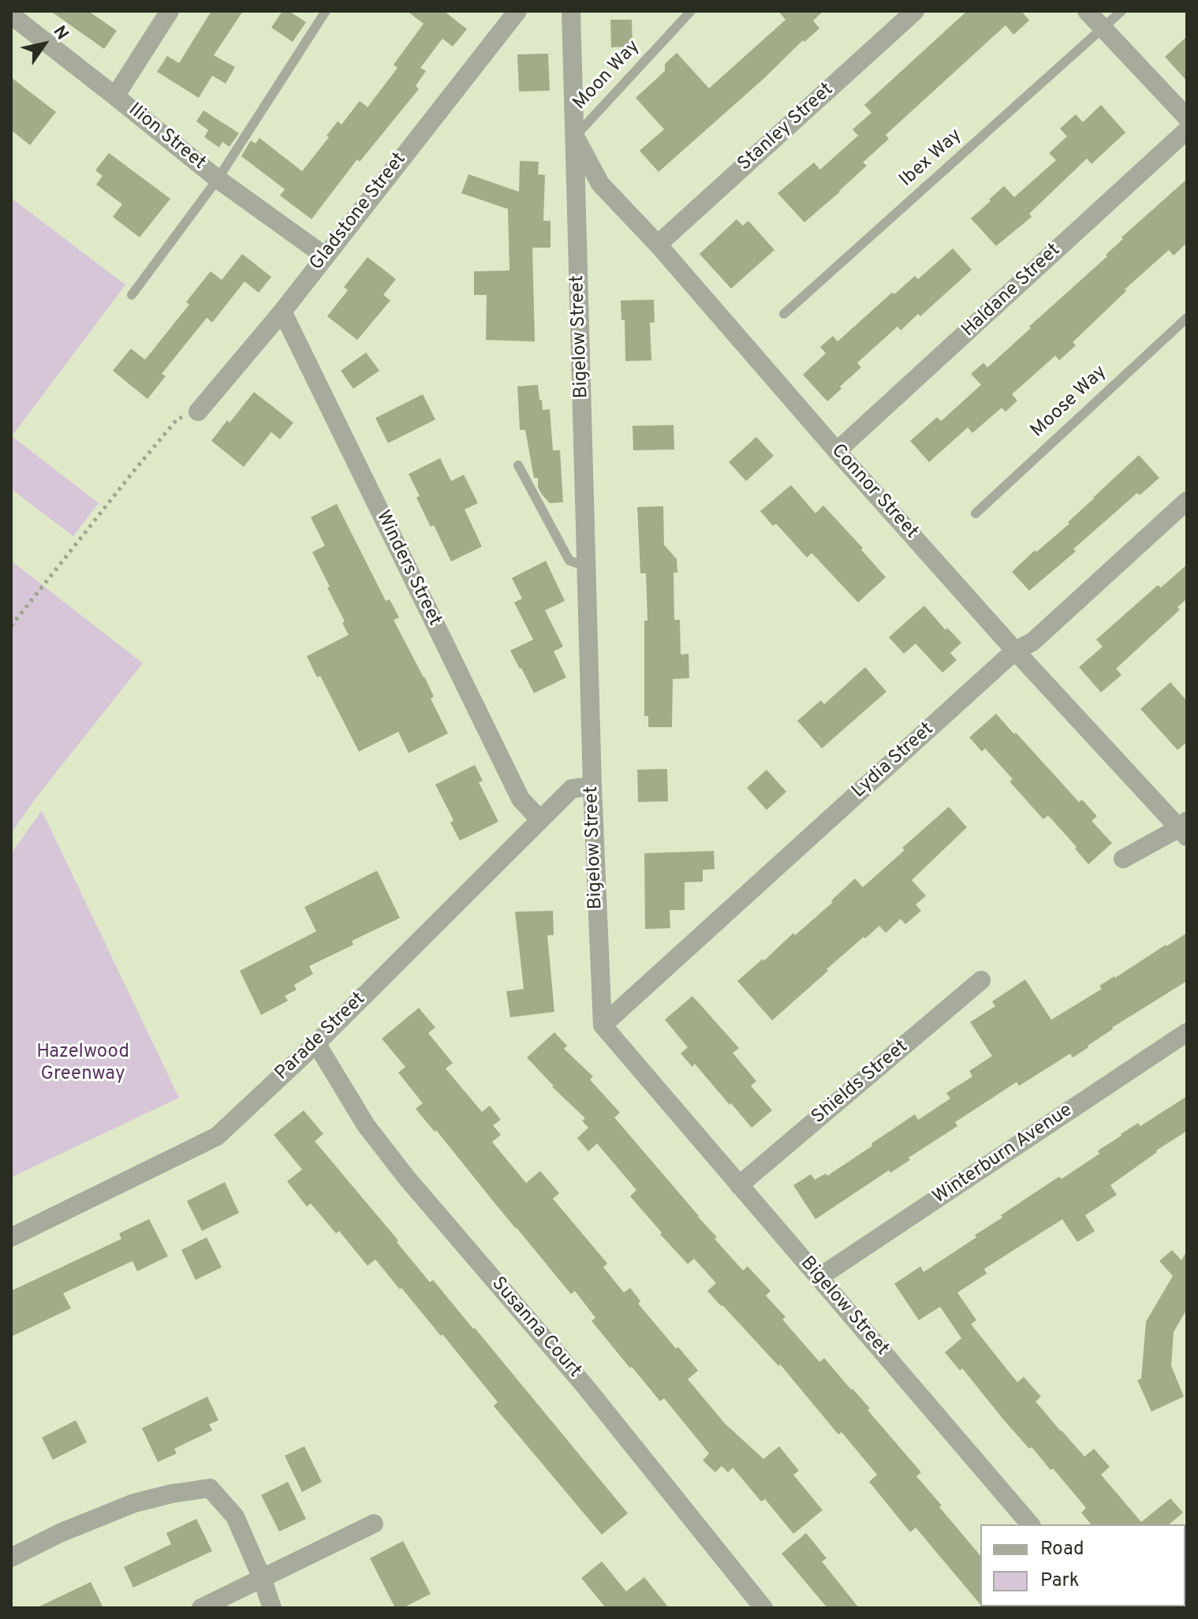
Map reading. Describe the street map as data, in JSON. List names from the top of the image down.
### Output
{
  "streets": {
    "street": [
      "Stanley Street",
      "Ilion Street",
      "Gladstone Street",
      "Haldane Street",
      "Bigelow Street",
      "Connor Street",
      "Winders Street",
      "Lydia Street",
      "Parade Street",
      "Shields Street",
      "Winterburn Avenue",
      "Susanna Court"
    ],
    "lane": ["Moon Way", "Ibex Way", "Moose Way"]
  },
  "crossings": [
    ["Moon Way", "Bigelow Street"],
    ["Moon Way", "Connor Street"],
    ["Stanley Street", "Connor Street"],
    ["Ilion Street", "Gladstone Street"],
    ["Gladstone Street", "Winders Street"],
    ["Haldane Street", "Connor Street"],
    ["Bigelow Street", "Connor Street"],
    ["Bigelow Street", "Lydia Street"],
    ["Bigelow Street", "Parade Street"],
    ["Bigelow Street", "Shields Street"],
    ["Bigelow Street", "Winterburn Avenue"],
    ["Connor Street", "Lydia Street"],
    ["Winders Street", "Parade Street"],
    ["Parade Street", "Susanna Court"]
  ],
  "parks": ["Hazelwood Greenway"],
  "legend": ["Road", "Park"],
  "north": "top right"
}
